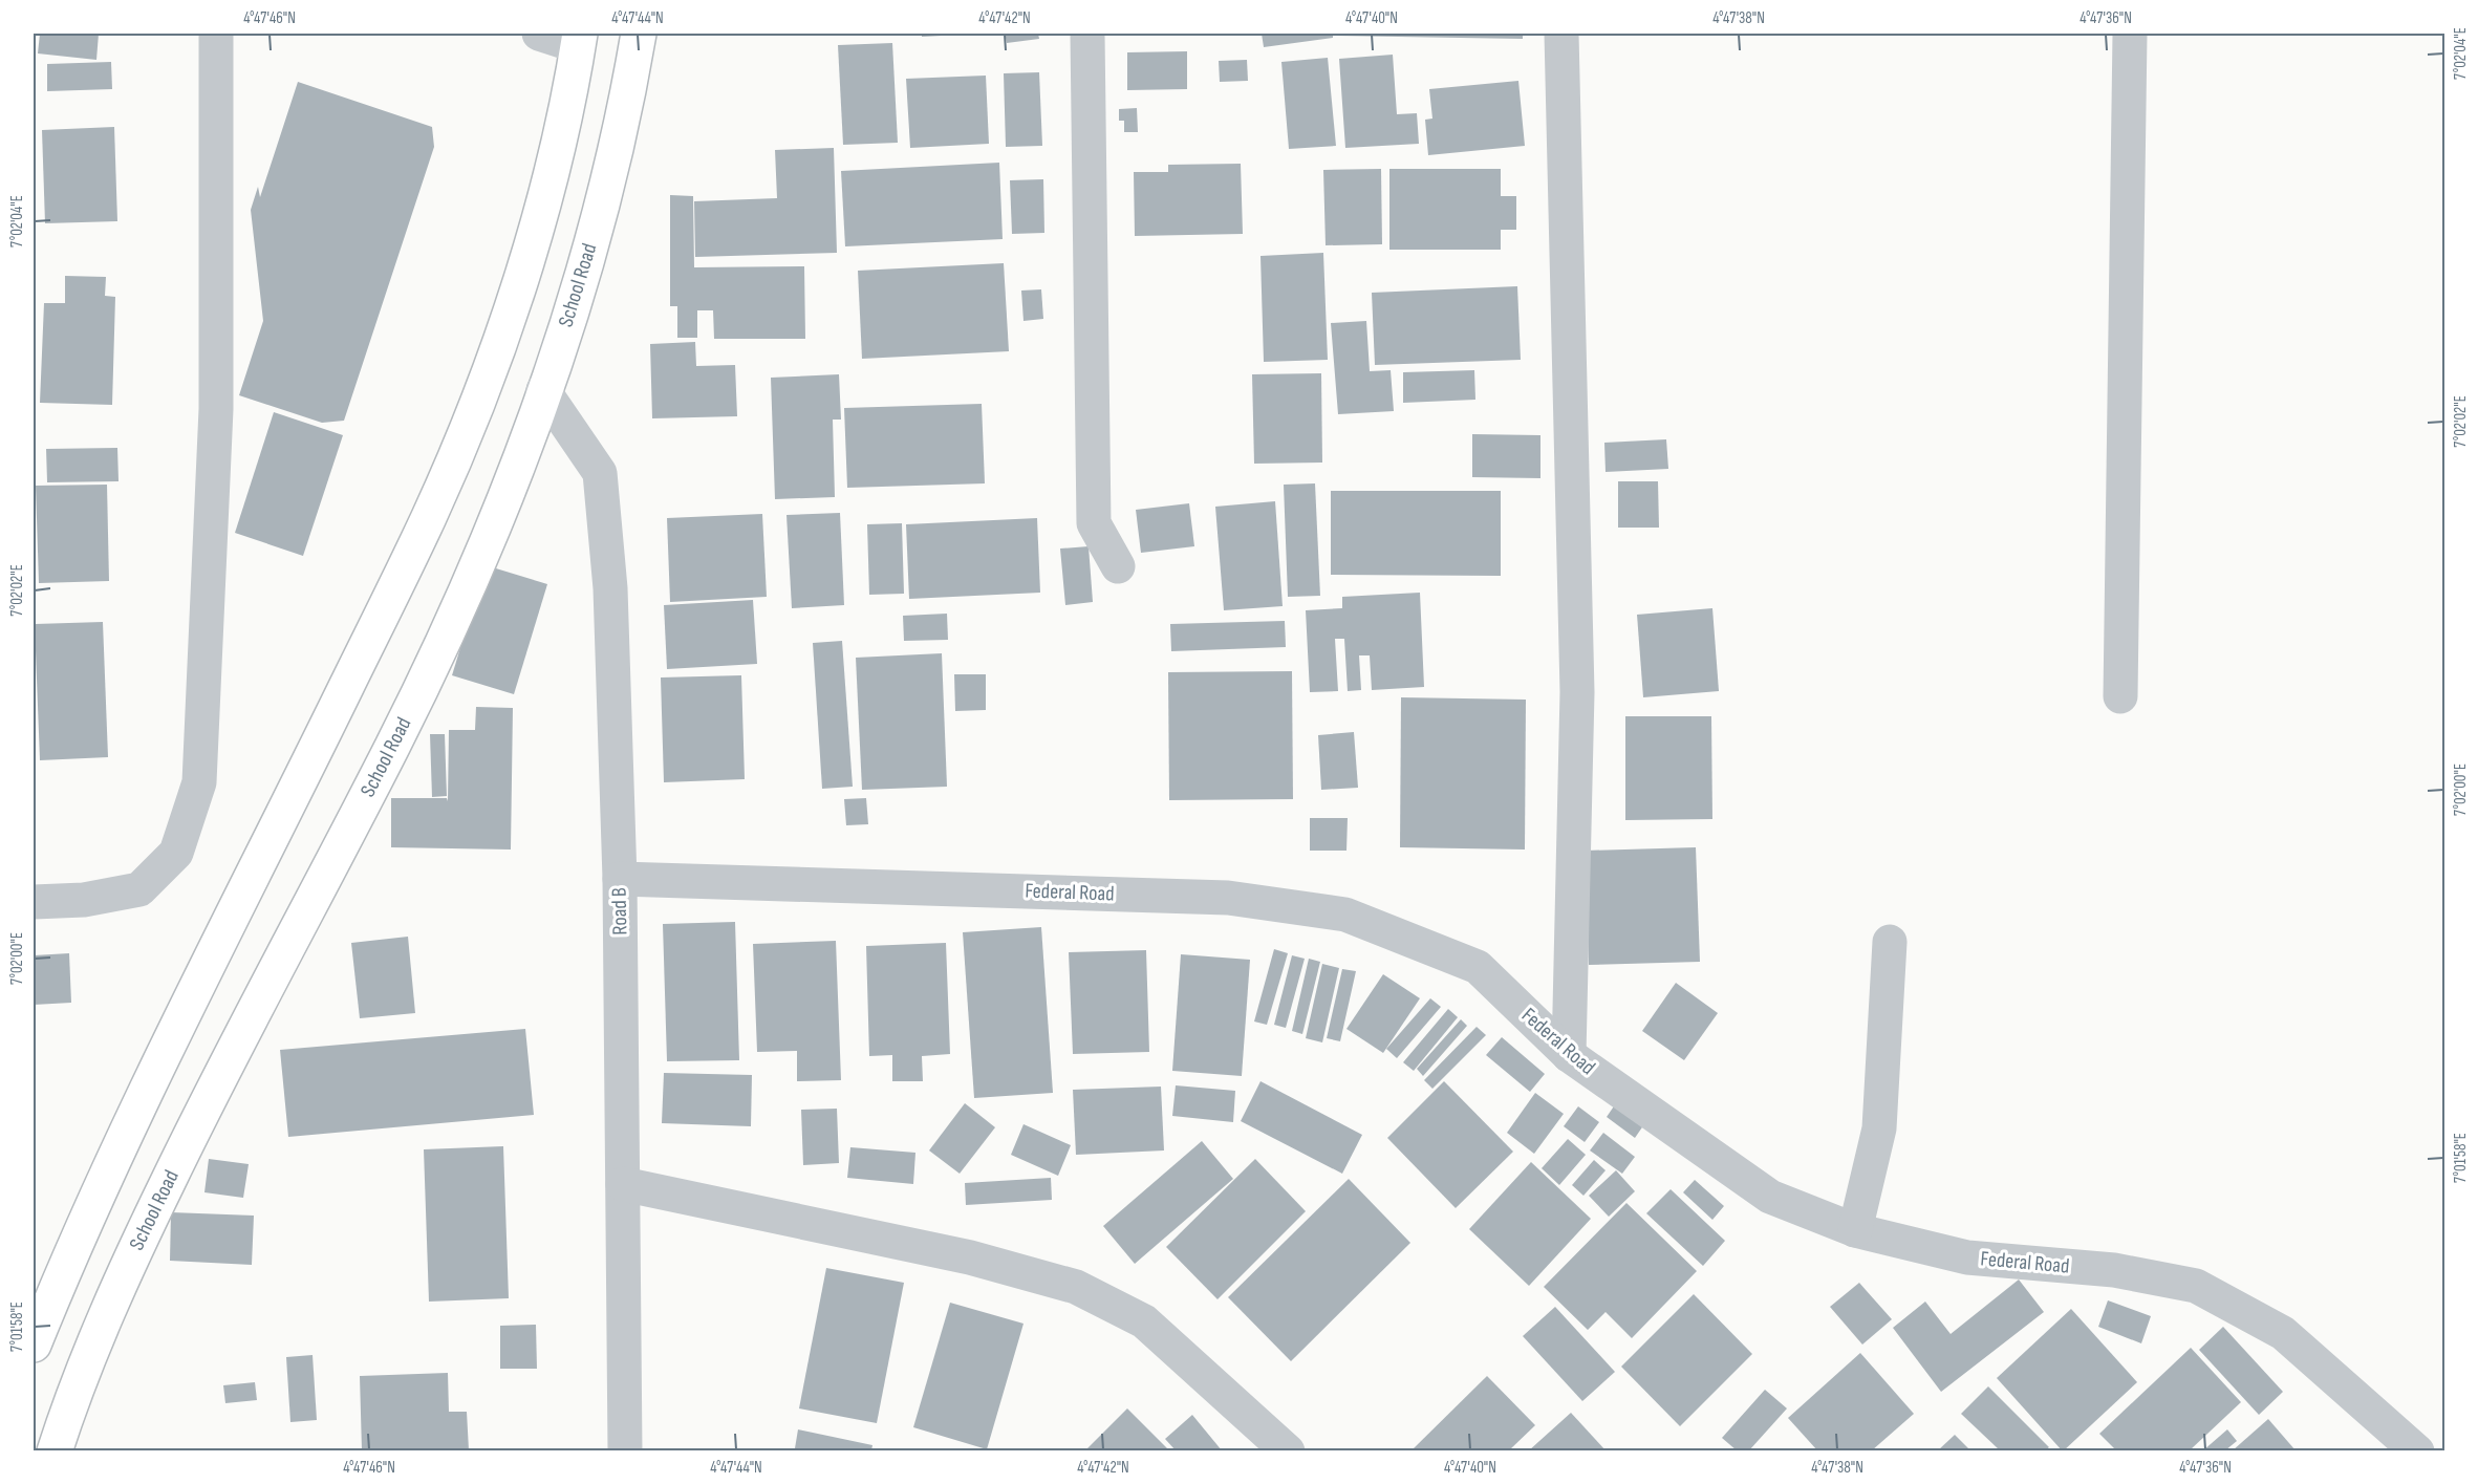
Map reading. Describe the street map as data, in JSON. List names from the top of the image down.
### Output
{
  "streets": {
    "main road": ["School Road"],
    "street": ["Federal Road", "Road B"]
  },
  "crossings": [
    ["School Road", "Road B"],
    ["Federal Road", "Road B"]
  ],
  "coordinates": [
    "4°47'46\"N",
    "4°47'44\"N",
    "4°47'42\"N",
    "4°47'40\"N",
    "4°47'38\"N",
    "4°47'36\"N",
    "7°02'04\"E",
    "7°02'02\"E",
    "7°02'00\"E",
    "7°01'58\"E"
  ]
}
